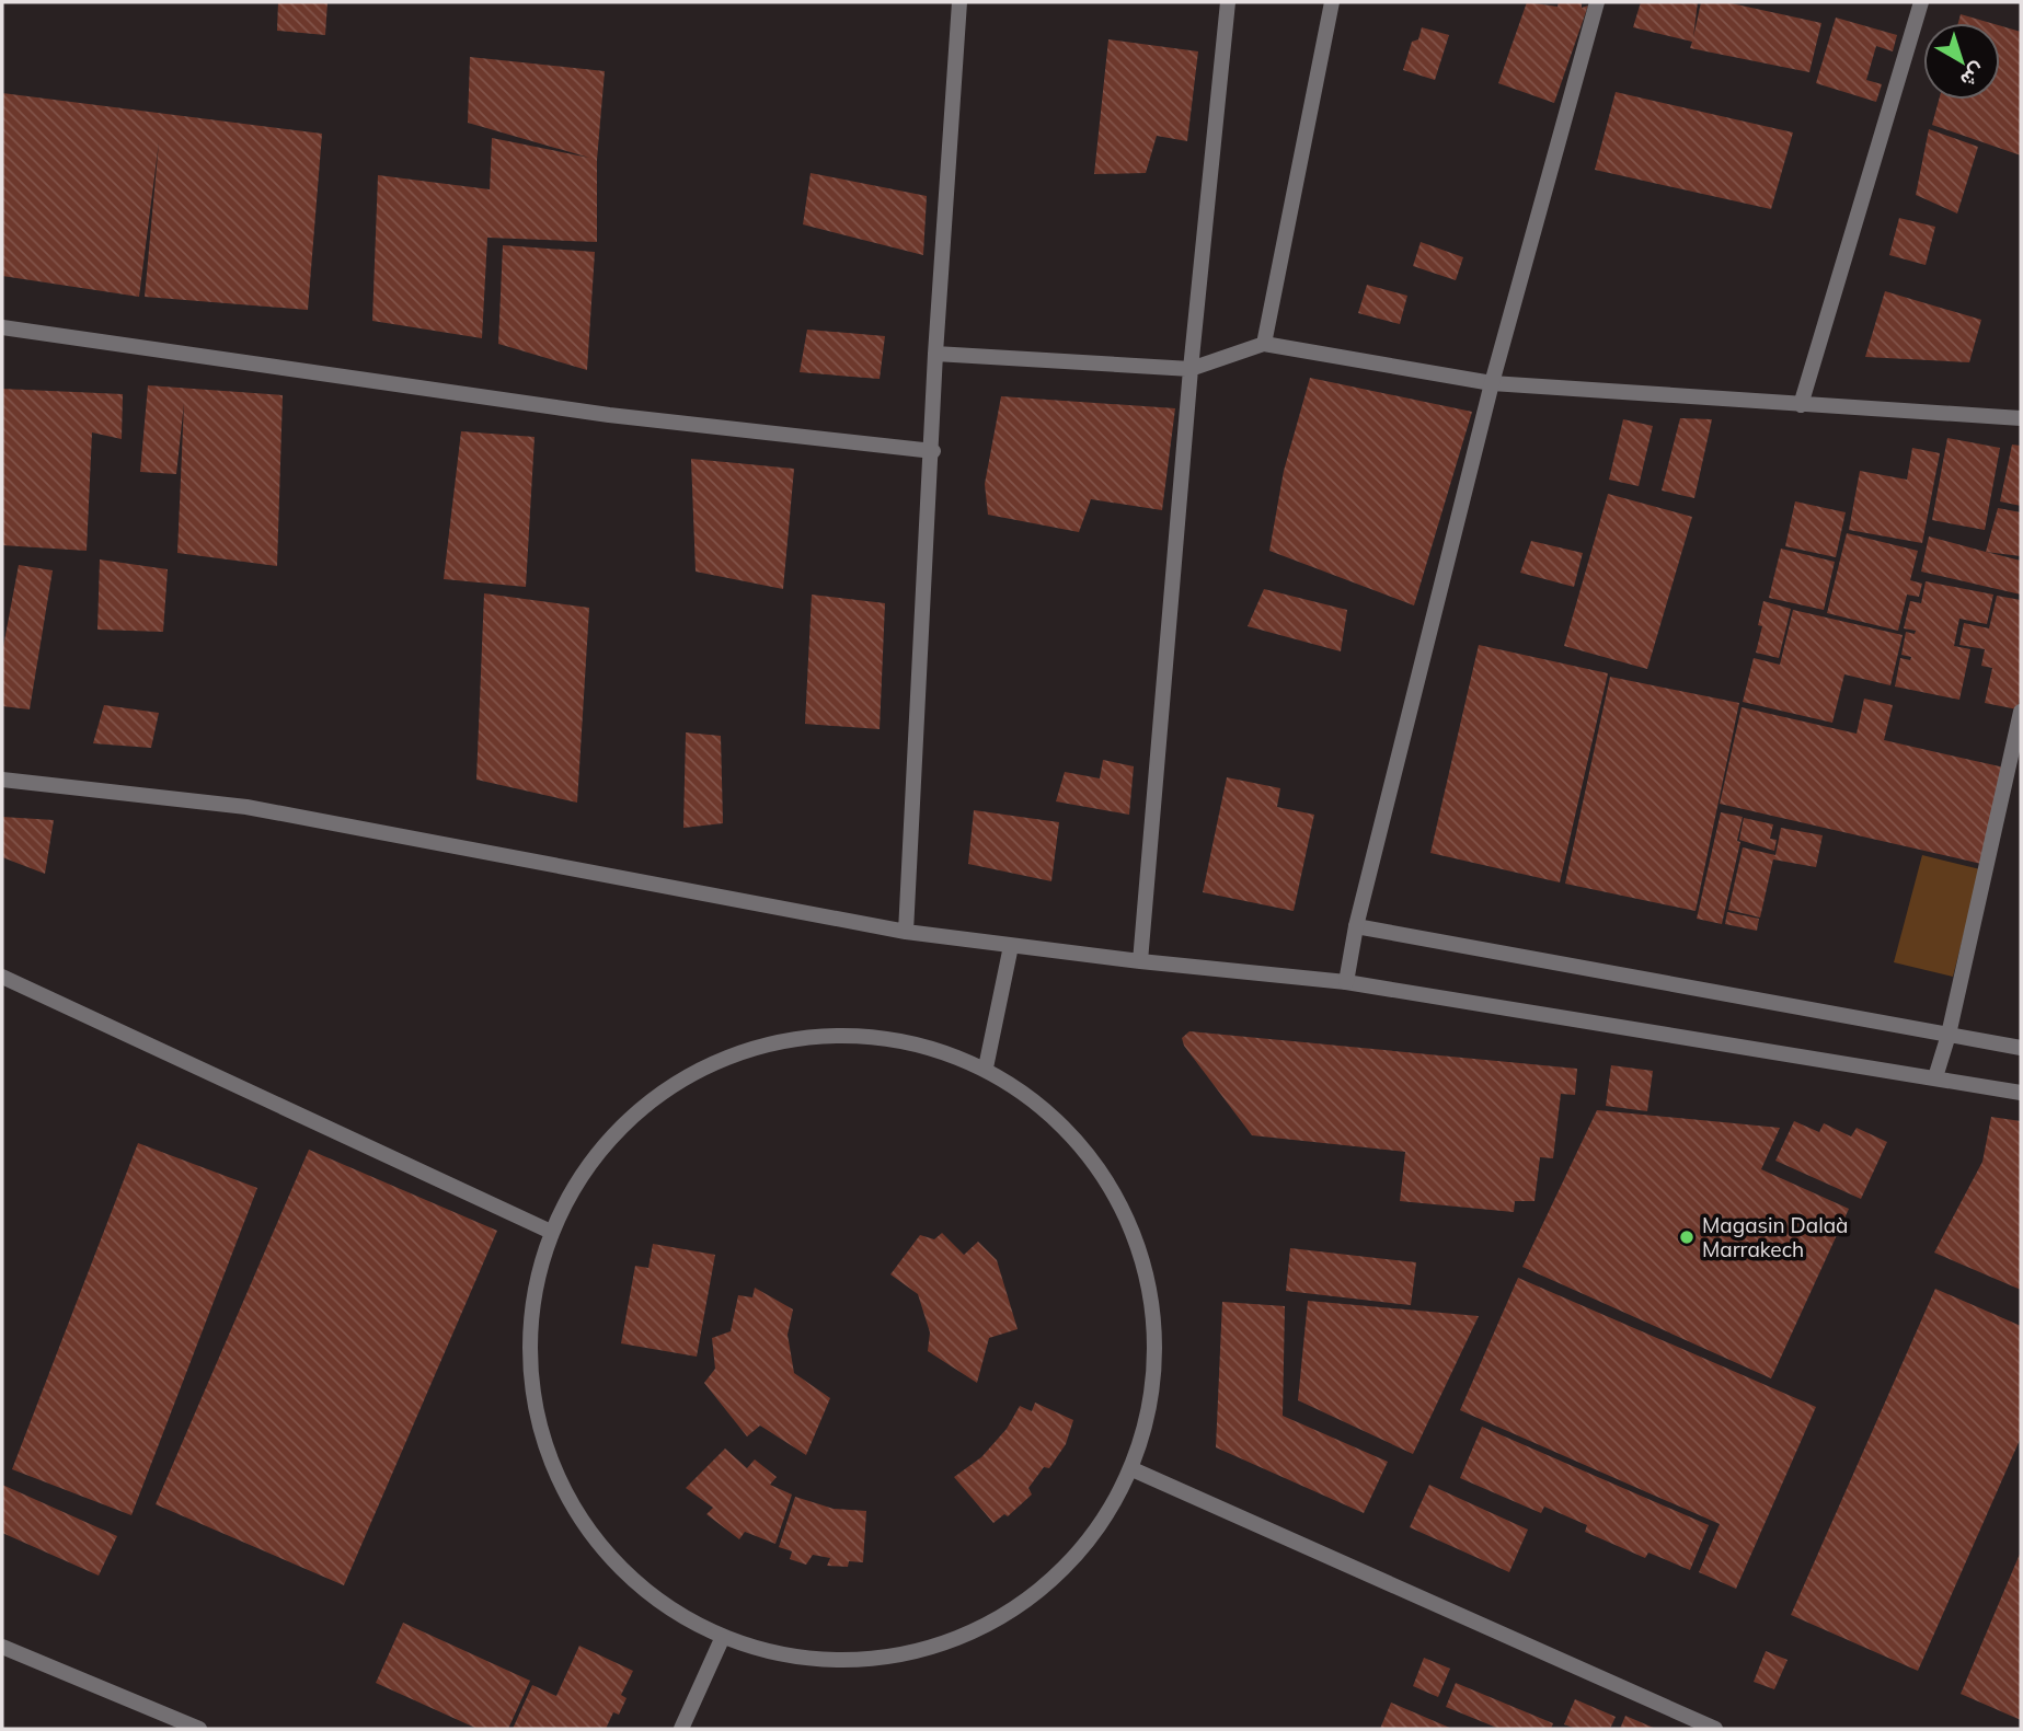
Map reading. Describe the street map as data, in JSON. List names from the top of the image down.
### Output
{
  "places": ["Magasin Dalaà Marrakech"],
  "north": "bottom right"
}
